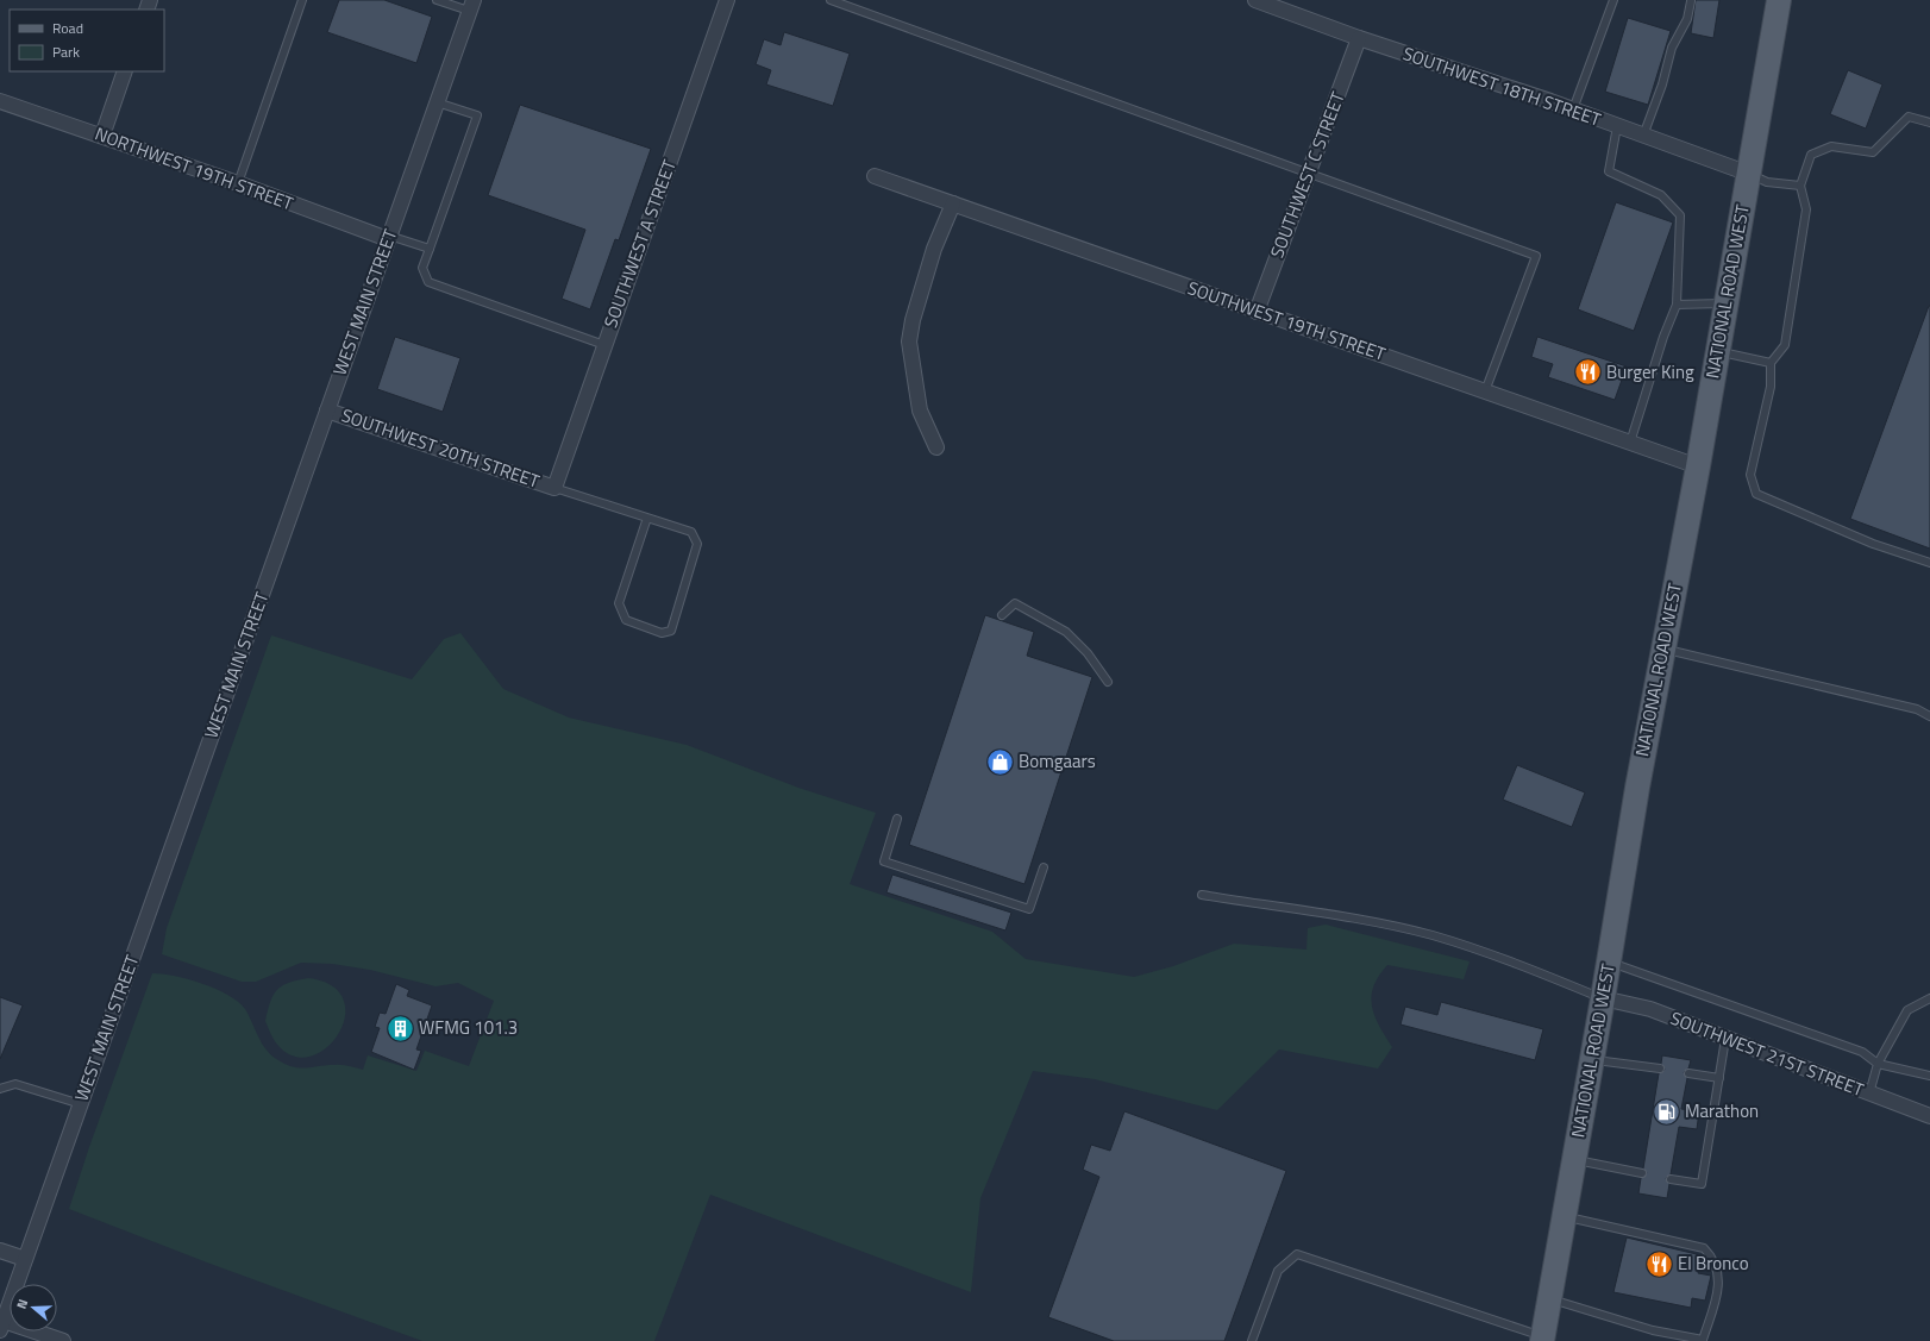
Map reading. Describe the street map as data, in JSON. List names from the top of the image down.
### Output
{
  "streets": {
    "main road": ["NATIONAL ROAD WEST"],
    "street": [
      "SOUTHWEST 18TH STREET",
      "NORTHWEST 19TH STREET",
      "SOUTHWEST C STREET",
      "SOUTHWEST A STREET",
      "WEST MAIN STREET",
      "SOUTHWEST 19TH STREET",
      "SOUTHWEST 20TH STREET",
      "SOUTHWEST 21ST STREET"
    ]
  },
  "crossings": [
    ["SOUTHWEST 18TH STREET", "SOUTHWEST C STREET"],
    ["SOUTHWEST 18TH STREET", "NATIONAL ROAD WEST"],
    ["NORTHWEST 19TH STREET", "WEST MAIN STREET"],
    ["SOUTHWEST C STREET", "SOUTHWEST 19TH STREET"],
    ["SOUTHWEST A STREET", "SOUTHWEST 20TH STREET"],
    ["NATIONAL ROAD WEST", "SOUTHWEST 19TH STREET"],
    ["NATIONAL ROAD WEST", "SOUTHWEST 21ST STREET"],
    ["WEST MAIN STREET", "SOUTHWEST 20TH STREET"]
  ],
  "places": {
    "restaurant": ["Burger King", "El Bronco"],
    "shop": ["Bomgaars"],
    "building": ["WFMG 101.3"],
    "fuel station": ["Marathon"]
  },
  "legend": ["Road", "Park"],
  "north": "left"
}
